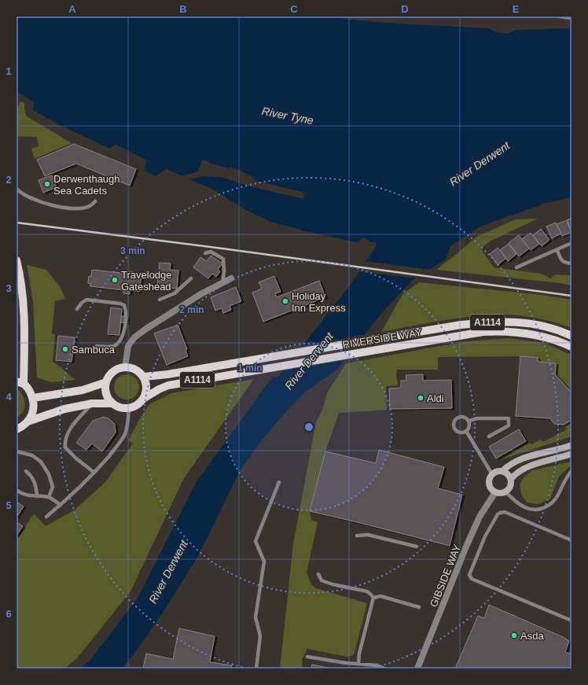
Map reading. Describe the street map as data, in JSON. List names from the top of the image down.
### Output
{
  "streets": {
    "main road": ["A1114", "RIVERSIDE WAY"],
    "street": ["GIBSIDE WAY"]
  },
  "crossings": [
    ["A1114", "RIVERSIDE WAY"]
  ],
  "water": ["River Tyne", "River Derwent"],
  "places": [
    "Derwenthaugh Sea Cadets",
    "Travelodge Gateshead",
    "Holiday Inn Express",
    "Sambuca",
    "Aldi",
    "Asda"
  ],
  "grid": {
    "columns": [
      "A",
      "B",
      "C",
      "D",
      "E"
    ],
    "rows": [
      "1",
      "2",
      "3",
      "4",
      "5",
      "6"
    ]
  },
  "rings": ["3 min", "2 min", "1 min"]
}
